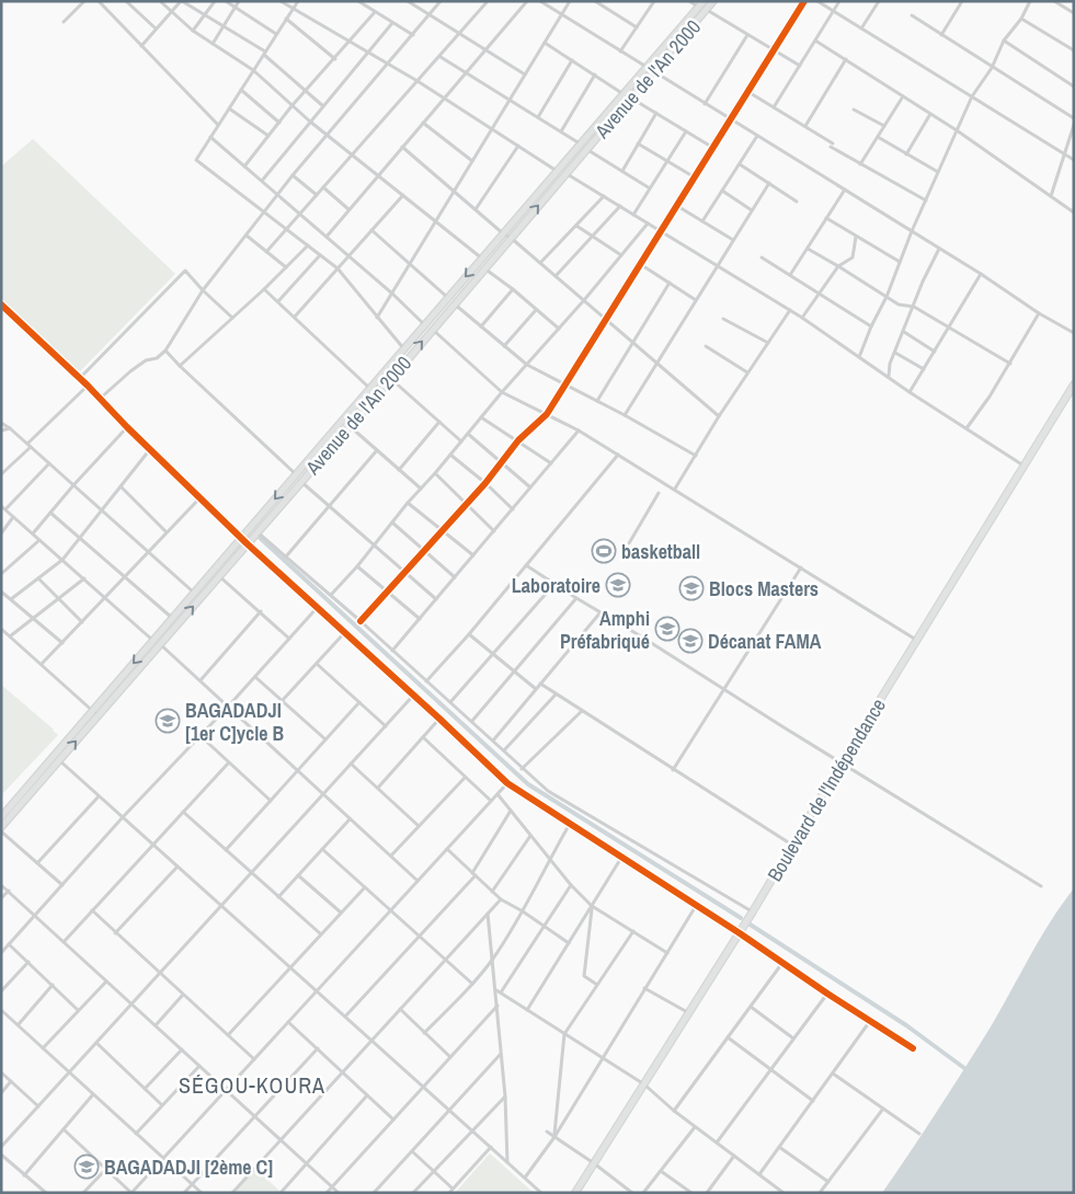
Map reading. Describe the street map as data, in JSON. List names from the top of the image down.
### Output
{
  "streets": {
    "highway": ["Boulevard de l'Indépendance"],
    "main road": ["Avenue de l'An 2000"]
  },
  "districts": ["SÉGOU-KOURA"],
  "places": {
    "sports": ["basketball"],
    "school or university": [
      "Laboratoire",
      "Blocs Masters",
      "Amphi Préfabriqué",
      "Décanat FAMA",
      "BAGADADJI [1er C]ycle B",
      "BAGADADJI [2ème C]"
    ]
  }
}
